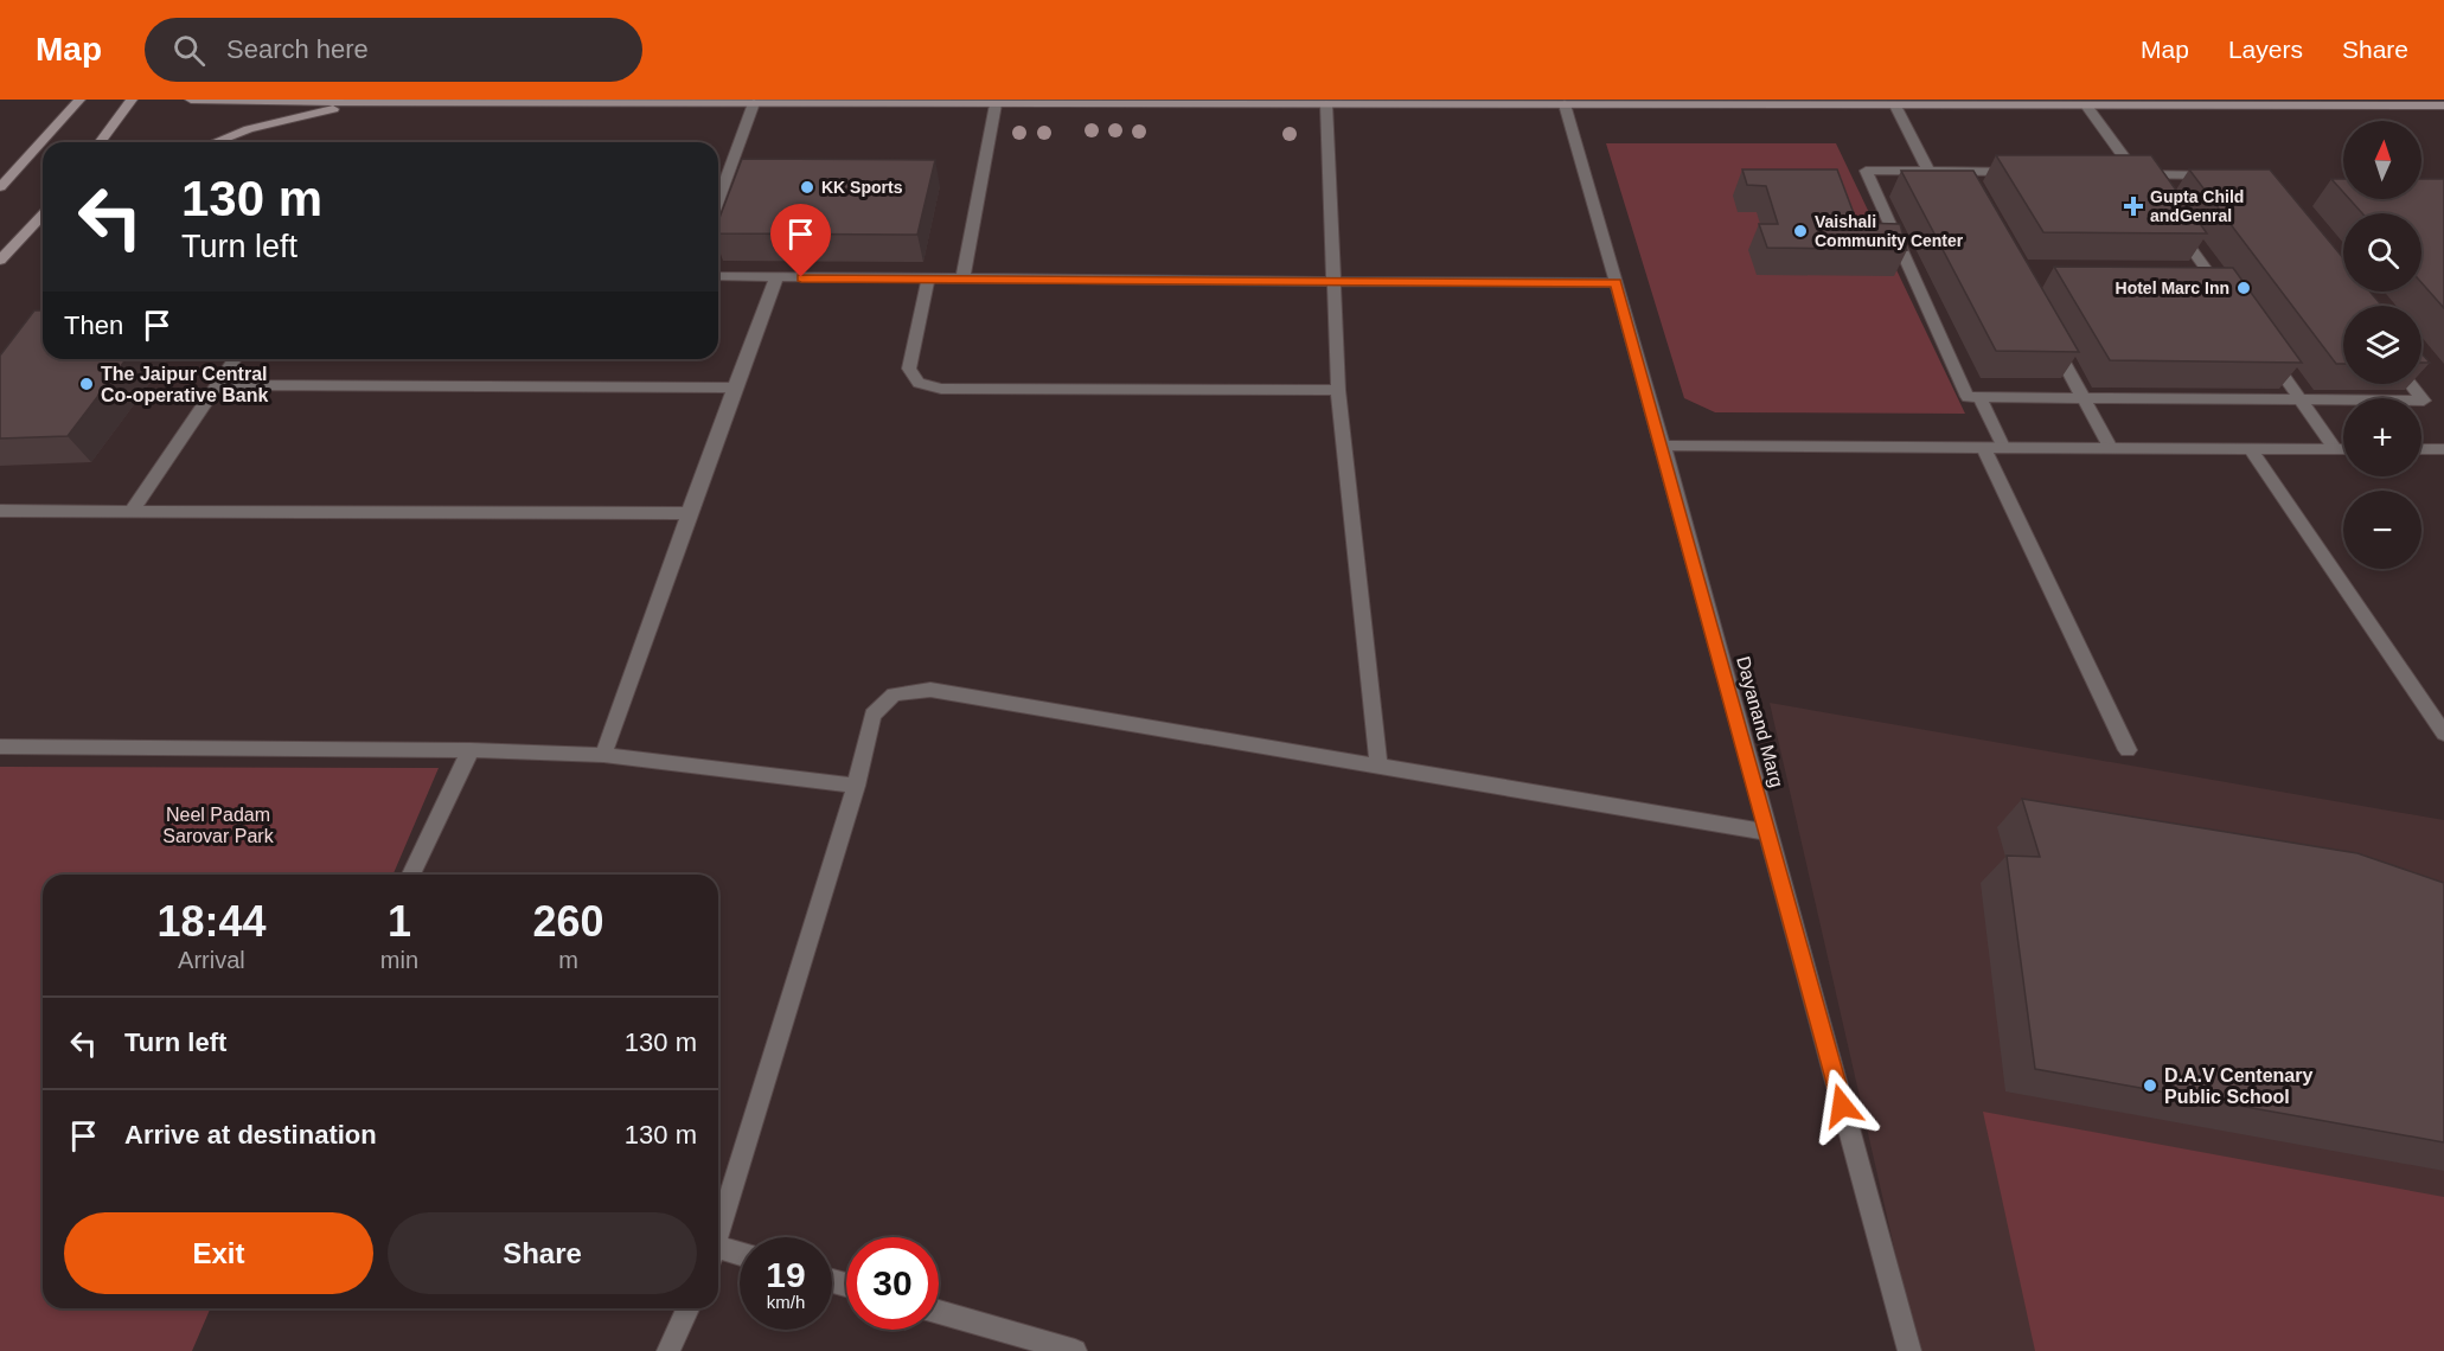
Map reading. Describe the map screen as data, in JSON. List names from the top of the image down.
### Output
{
  "streets": {
    "street": ["Dayanand Marg"]
  },
  "parks": ["Neel Padam Sarovar Park"],
  "places": {
    "other": [
      "KK Sports",
      "Vaishali Community Center",
      "Hotel Marc Inn",
      "The Jaipur Central Co-operative Bank",
      "D.A.V Centenary Public School"
    ],
    "health": ["Gupta Child andGenral"]
  },
  "north": "top",
  "page": {
    "header": "Map",
    "search": "Search here",
    "nav": ["Map", "Layers", "Share"],
    "map_buttons": ["+", "−"],
    "turn": ["130 m", "Turn left"],
    "then": "Then",
    "eta": [
      "18:44",
      "Arrival",
      "1",
      "min",
      "260",
      "m"
    ],
    "list": [
      {
        "name": "Turn left",
        "value": "130 m"
      },
      {
        "name": "Arrive at destination",
        "value": "130 m"
      }
    ],
    "buttons": ["Exit", "Share"],
    "speed": "19 km/h",
    "limit": "30"
  }
}
